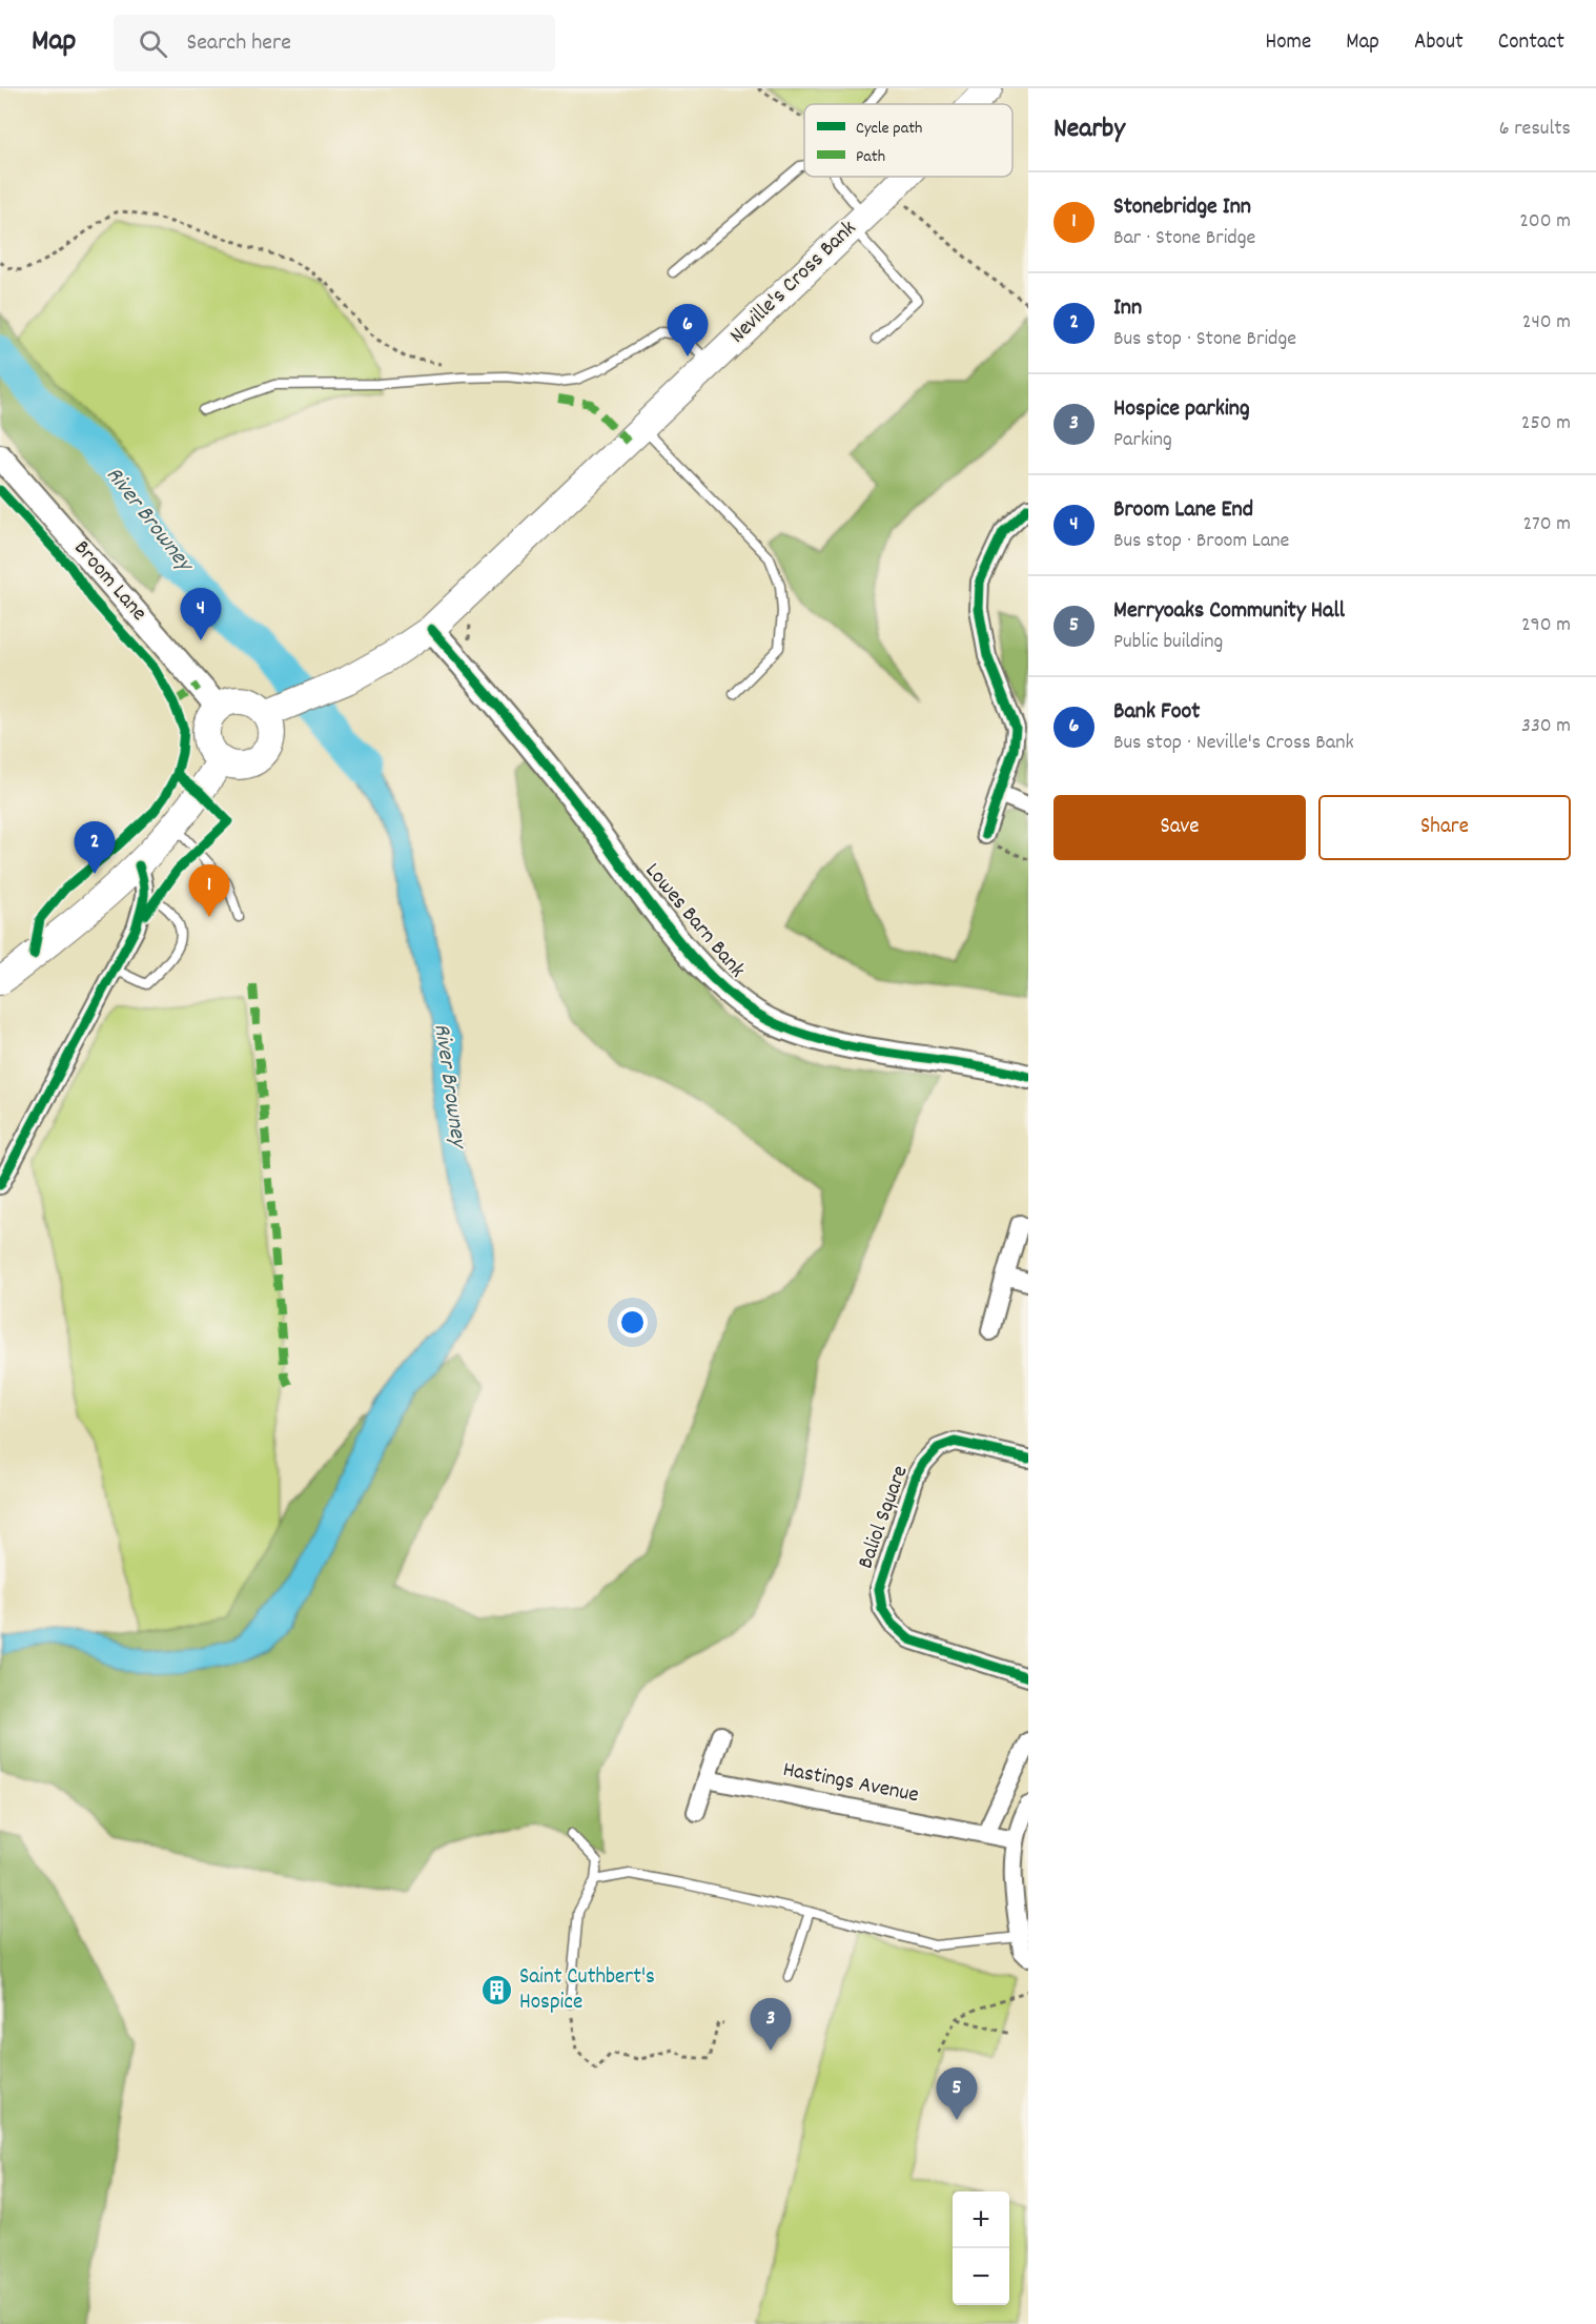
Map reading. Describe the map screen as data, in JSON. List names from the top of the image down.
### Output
{
  "streets": {
    "main road": ["Neville's Cross Bank"],
    "street": [
      "Broom Lane",
      "Lowes Barn Bank",
      "Baliol Square",
      "Hastings Avenue"
    ]
  },
  "crossings": [
    ["Neville's Cross Bank", "Broom Lane"],
    ["Neville's Cross Bank", "Lowes Barn Bank"]
  ],
  "water": ["River Browney"],
  "places": {
    "building": ["Saint Cuthbert's Hospice"]
  },
  "legend": ["Cycle path", "Path"],
  "page": {
    "header": "Map",
    "search": "Search here",
    "nav": [
      "Home",
      "Map",
      "About",
      "Contact"
    ],
    "heading": ["Nearby", "6 results"],
    "list": [
      {
        "mark": "1",
        "name": "Stonebridge Inn",
        "note": "Bar · Stone Bridge",
        "value": "200 m"
      },
      {
        "mark": "2",
        "name": "Inn",
        "note": "Bus stop · Stone Bridge",
        "value": "240 m"
      },
      {
        "mark": "3",
        "name": "Hospice parking",
        "note": "Parking",
        "value": "250 m"
      },
      {
        "mark": "4",
        "name": "Broom Lane End",
        "note": "Bus stop · Broom Lane",
        "value": "270 m"
      },
      {
        "mark": "5",
        "name": "Merryoaks Community Hall",
        "note": "Public building",
        "value": "290 m"
      },
      {
        "mark": "6",
        "name": "Bank Foot",
        "note": "Bus stop · Neville's Cross Bank",
        "value": "330 m"
      }
    ],
    "pins": [
      "6",
      "4",
      "2",
      "1",
      "3",
      "5"
    ],
    "buttons": ["Save", "Share"],
    "map_buttons": ["+", "−"]
  }
}
